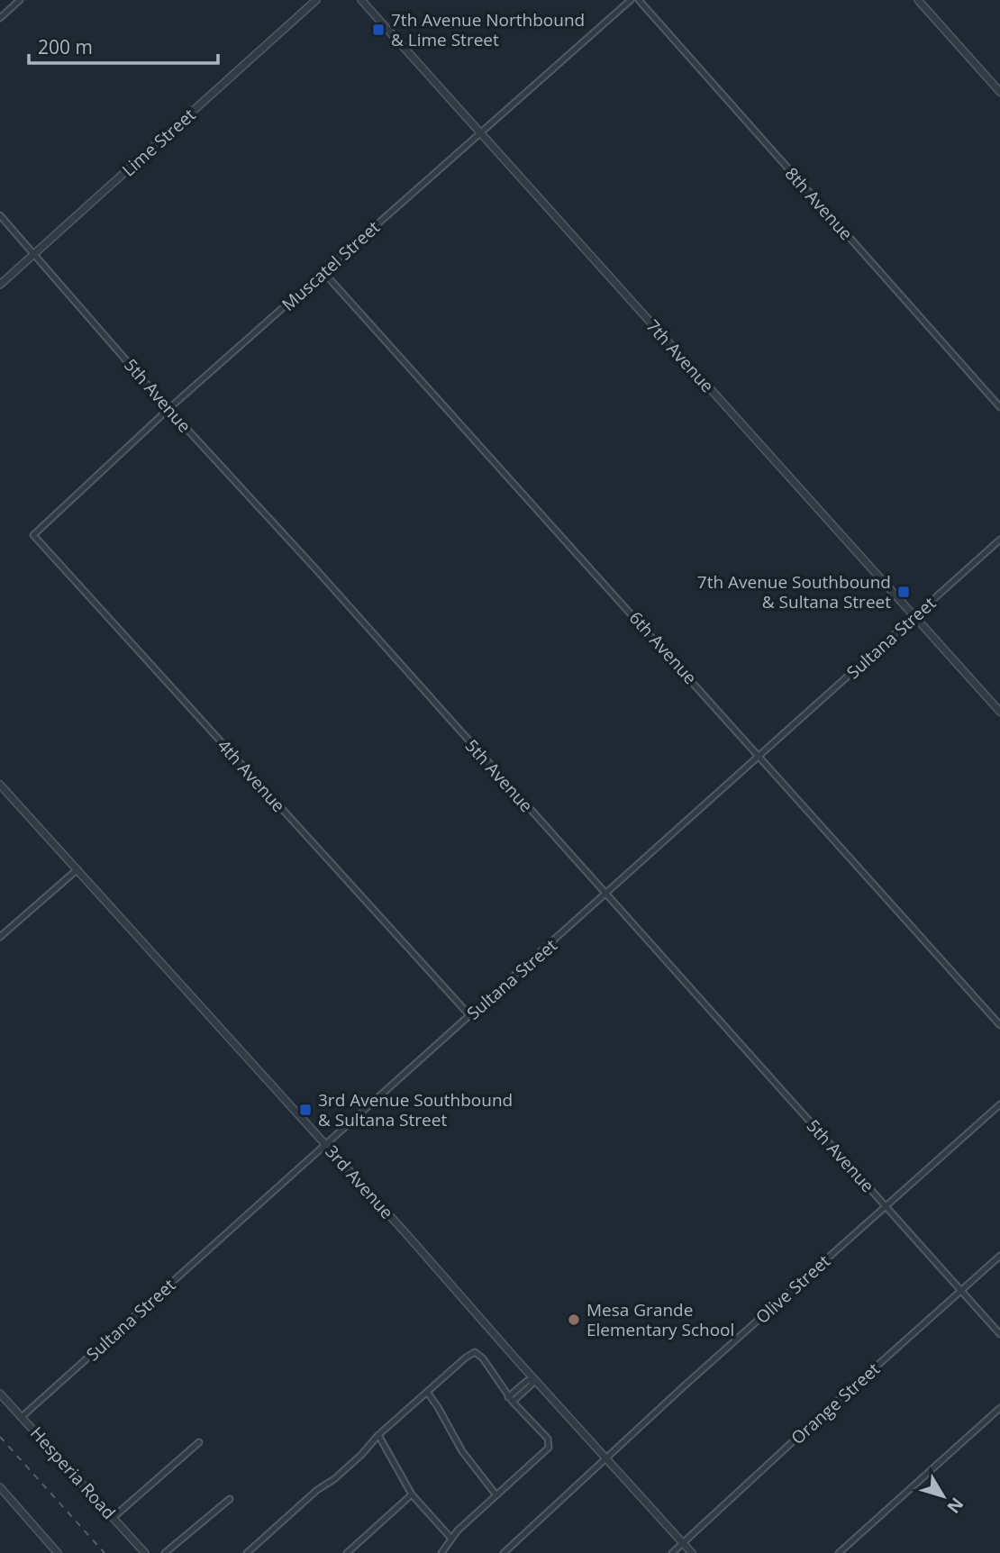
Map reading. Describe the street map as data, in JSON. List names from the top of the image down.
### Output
{
  "streets": {
    "street": [
      "Lime Street",
      "8th Avenue",
      "Muscatel Street",
      "7th Avenue",
      "5th Avenue",
      "Sultana Street",
      "6th Avenue",
      "4th Avenue",
      "3rd Avenue",
      "Olive Street",
      "Orange Street",
      "Hesperia Road"
    ]
  },
  "crossings": [
    ["Lime Street", "5th Avenue"],
    ["Muscatel Street", "7th Avenue"],
    ["Muscatel Street", "5th Avenue"],
    ["Muscatel Street", "6th Avenue"],
    ["Muscatel Street", "4th Avenue"],
    ["7th Avenue", "Sultana Street"],
    ["5th Avenue", "Sultana Street"],
    ["5th Avenue", "Olive Street"],
    ["5th Avenue", "Orange Street"],
    ["Sultana Street", "6th Avenue"],
    ["Sultana Street", "4th Avenue"],
    ["Sultana Street", "3rd Avenue"],
    ["Sultana Street", "Hesperia Road"],
    ["3rd Avenue", "Olive Street"],
    ["3rd Avenue", "Orange Street"]
  ],
  "places": {
    "transit": ["7th Avenue Northbound & Lime Street", "7th Avenue Southbound & Sultana Street", "3rd Avenue Southbound & Sultana Street"],
    "other": ["Mesa Grande Elementary School"]
  },
  "scale_bar": "200 m",
  "north": "bottom right"
}
